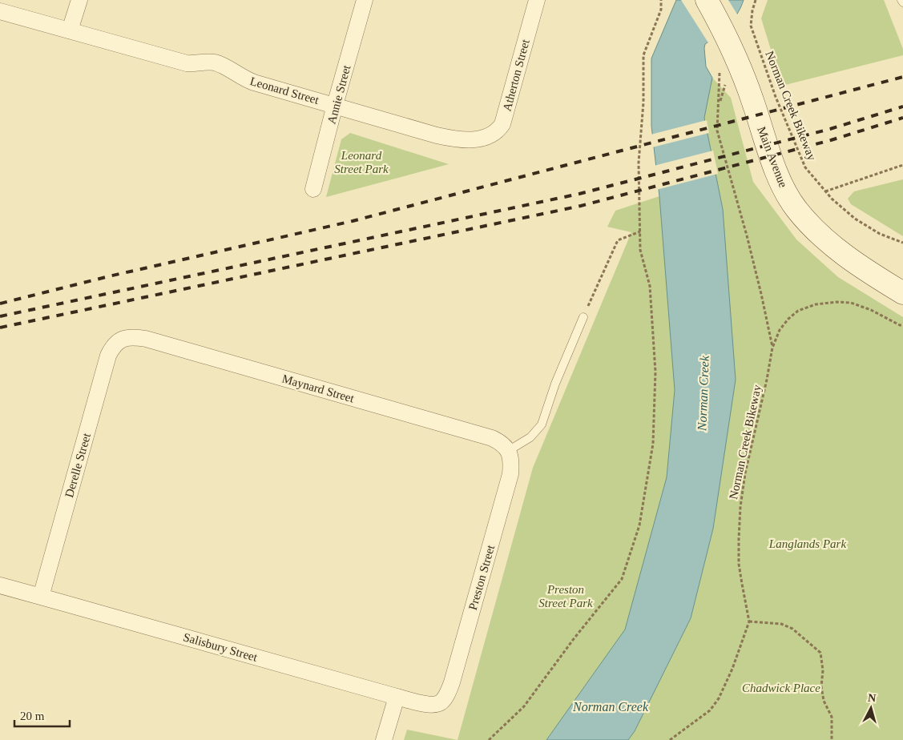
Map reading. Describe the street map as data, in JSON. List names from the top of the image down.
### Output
{
  "streets": {
    "street": [
      "Atherton Street",
      "Leonard Street",
      "Annie Street",
      "Main Avenue",
      "Maynard Street",
      "Derelle Street",
      "Preston Street",
      "Salisbury Street"
    ],
    "path": ["Norman Creek Bikeway"]
  },
  "crossings": [
    ["Atherton Street", "Leonard Street"],
    ["Leonard Street", "Annie Street"],
    ["Maynard Street", "Derelle Street"],
    ["Maynard Street", "Preston Street"],
    ["Derelle Street", "Salisbury Street"],
    ["Preston Street", "Salisbury Street"]
  ],
  "water": ["Norman Creek"],
  "parks": [
    "Leonard Street Park",
    "Langlands Park",
    "Preston Street Park",
    "Chadwick Place"
  ],
  "scale_bar": "20 m",
  "north": "top"
}
